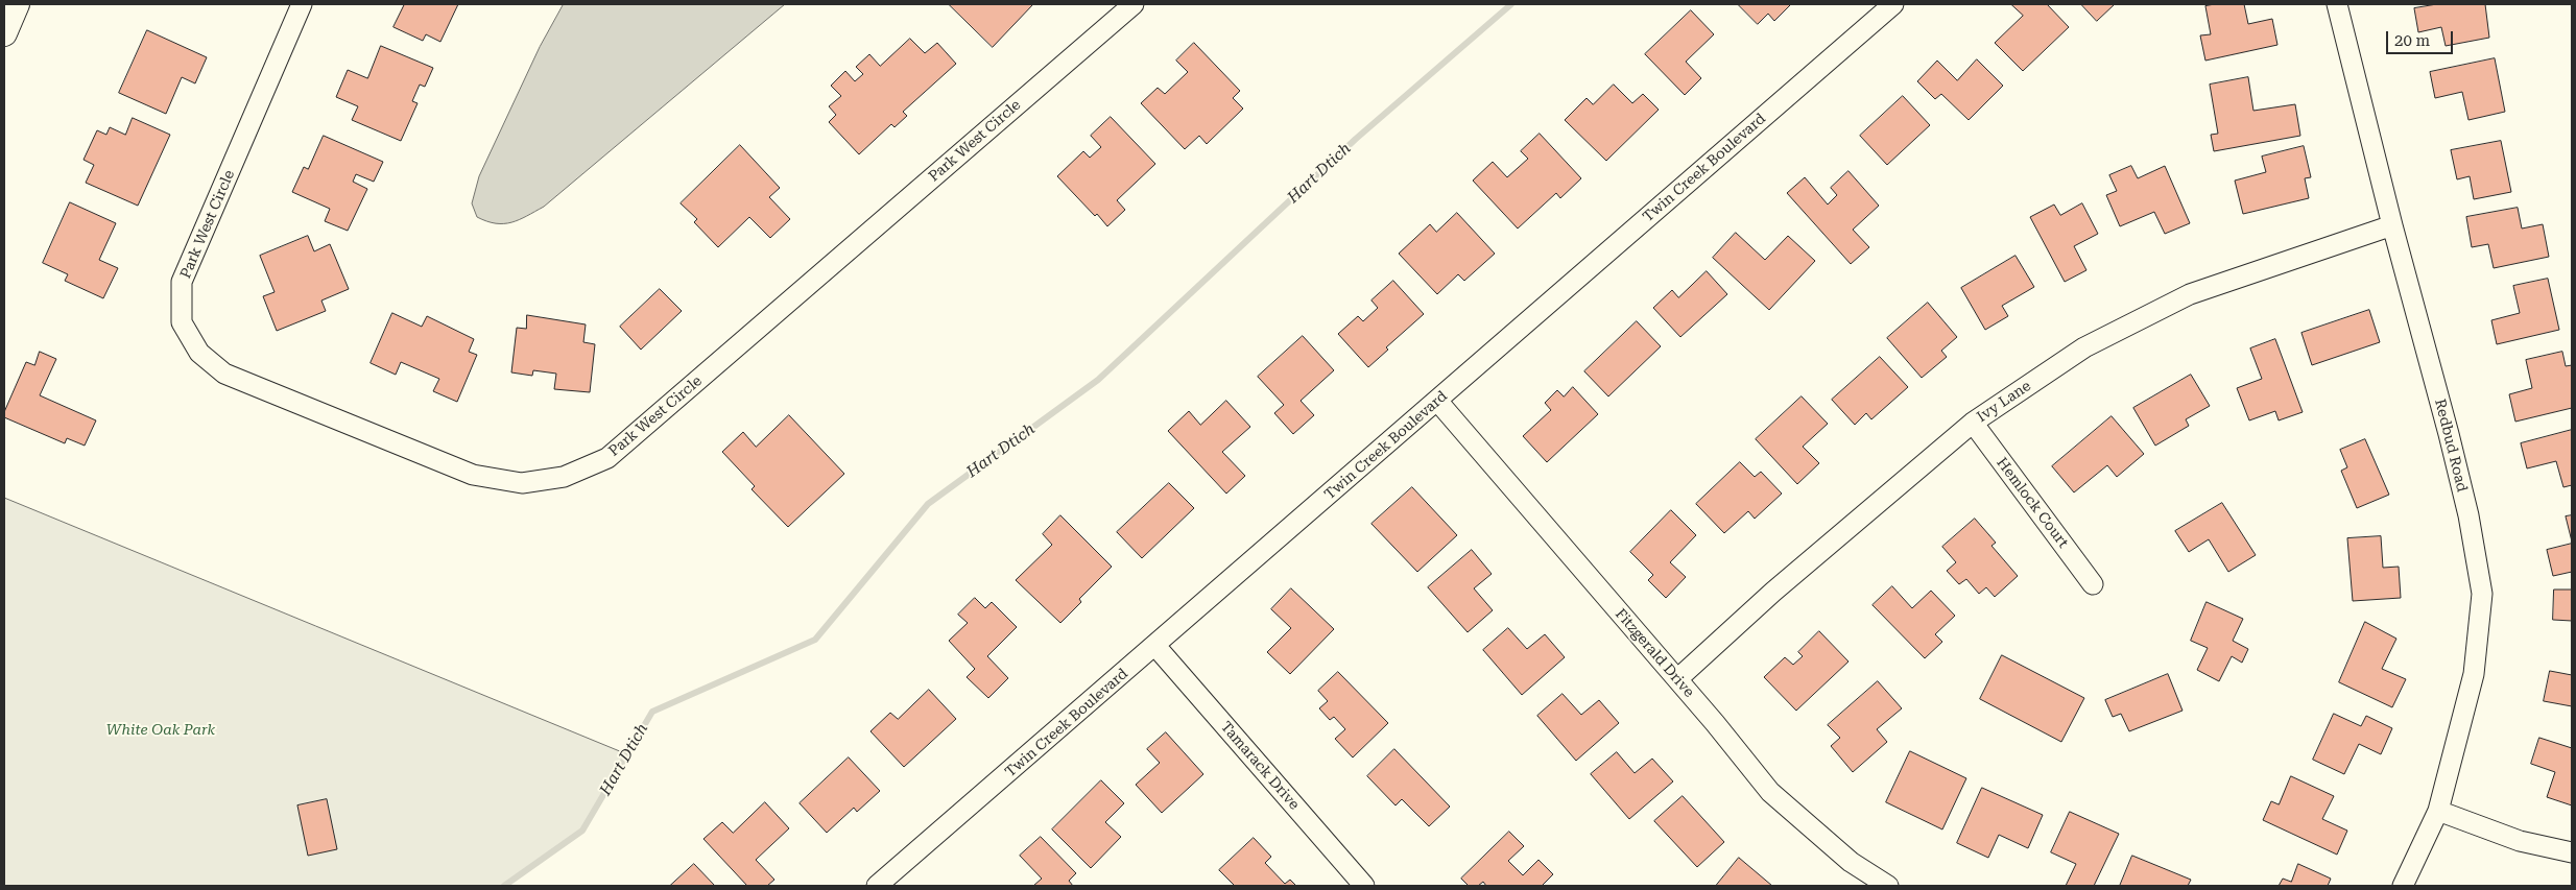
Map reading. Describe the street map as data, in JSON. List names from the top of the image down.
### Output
{
  "streets": {
    "street": [
      "Park West Circle",
      "Twin Creek Boulevard",
      "Ivy Lane",
      "Redbud Road",
      "Hemlock Court",
      "Fitzgerald Drive",
      "Tamarack Drive"
    ]
  },
  "crossings": [
    ["Twin Creek Boulevard", "Fitzgerald Drive"],
    ["Twin Creek Boulevard", "Tamarack Drive"],
    ["Ivy Lane", "Redbud Road"],
    ["Ivy Lane", "Hemlock Court"],
    ["Ivy Lane", "Fitzgerald Drive"]
  ],
  "water": ["Hart Dtich"],
  "parks": ["White Oak Park"],
  "scale_bar": "20 m"
}
